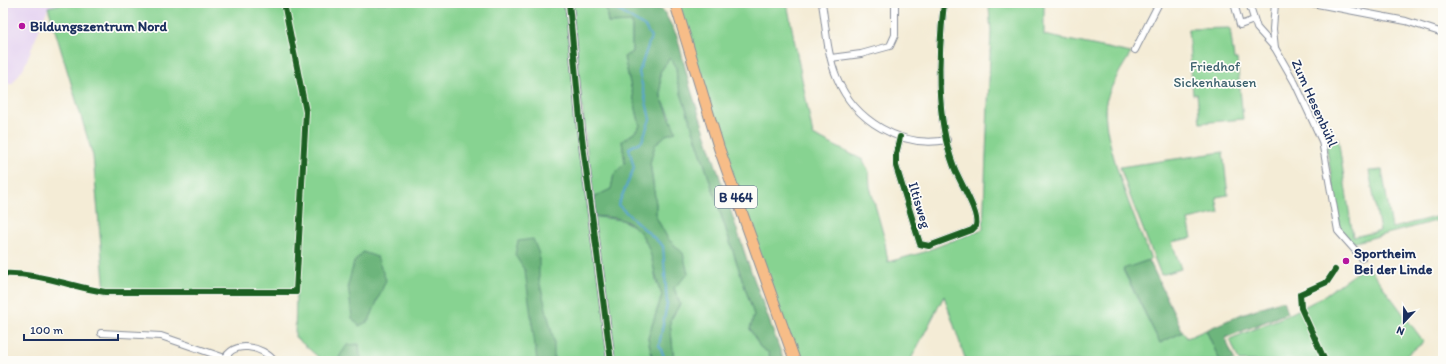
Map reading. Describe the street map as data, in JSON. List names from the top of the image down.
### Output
{
  "streets": {
    "main road": ["B 464"],
    "street": ["Zum Hesenbühl", "Iltisweg"]
  },
  "parks": ["Friedhof Sickenhausen"],
  "places": ["Bildungszentrum Nord", "Sportheim Bei der Linde"],
  "scale_bar": "100 m",
  "north": "bottom"
}
